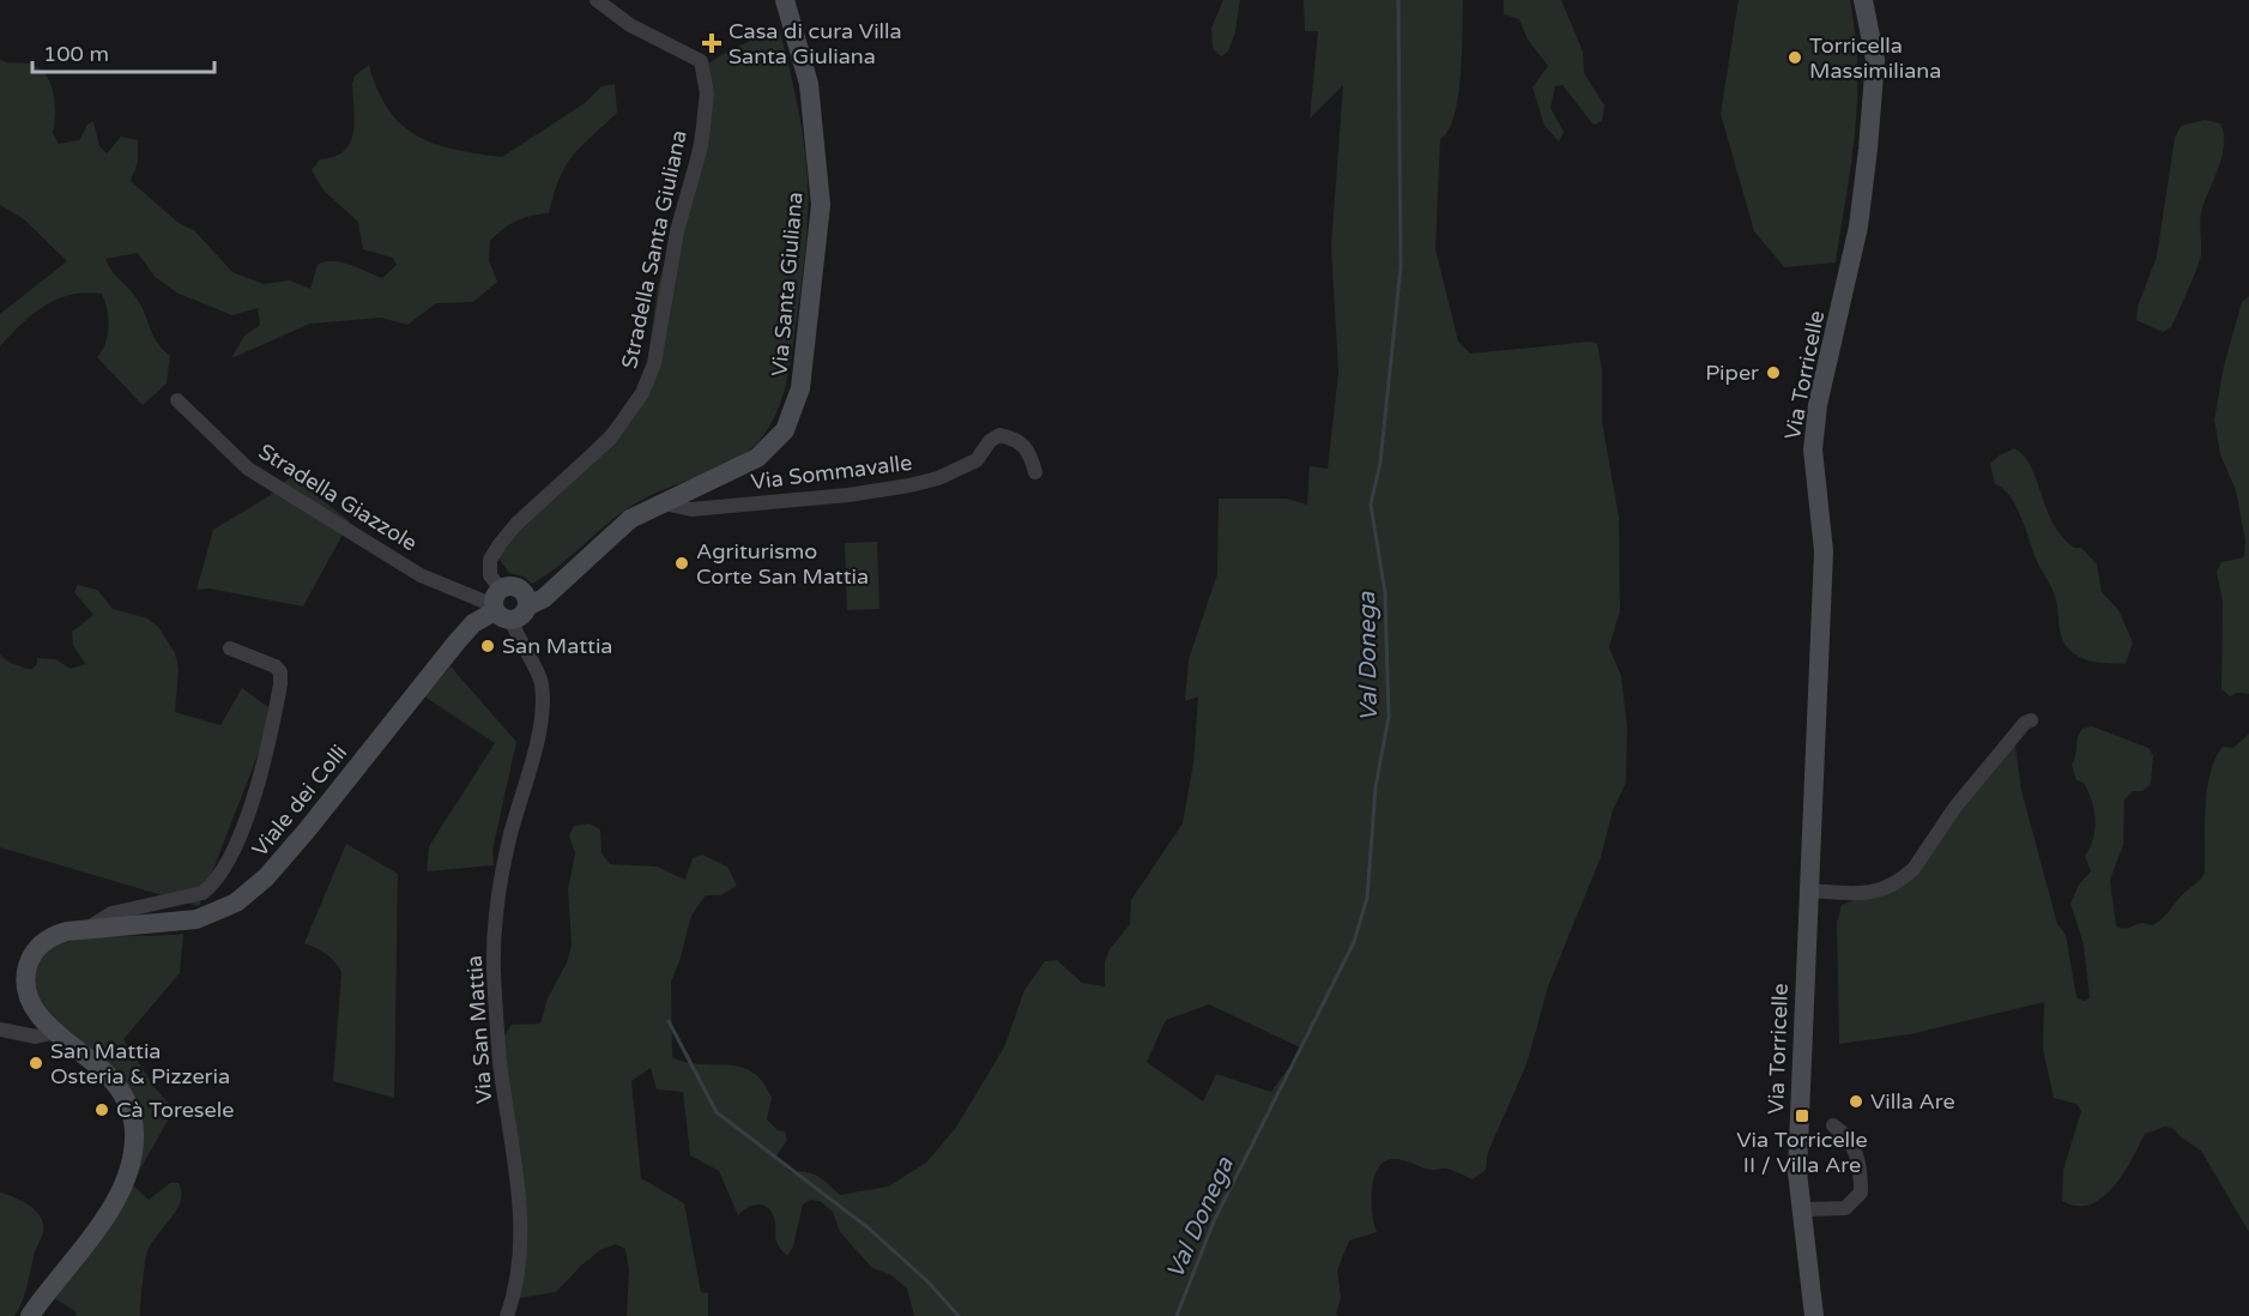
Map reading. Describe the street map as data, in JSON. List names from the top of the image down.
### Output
{
  "streets": {
    "street": [
      "Stradella Santa Giuliana",
      "Via Santa Giuliana",
      "Via Torricelle",
      "Via Sommavalle",
      "Stradella Giazzole",
      "Viale dei Colli",
      "Via San Mattia"
    ]
  },
  "crossings": [
    ["Stradella Santa Giuliana", "Stradella Giazzole"],
    ["Stradella Santa Giuliana", "Viale dei Colli"],
    ["Stradella Santa Giuliana", "Via San Mattia"],
    ["Via Santa Giuliana", "Via Sommavalle"],
    ["Via Santa Giuliana", "Viale dei Colli"],
    ["Stradella Giazzole", "Viale dei Colli"],
    ["Stradella Giazzole", "Via San Mattia"],
    ["Viale dei Colli", "Via San Mattia"]
  ],
  "water": ["Val Donega"],
  "places": {
    "health": ["Casa di cura Villa Santa Giuliana"],
    "other": [
      "Torricella Massimiliana",
      "Piper",
      "Agriturismo Corte San Mattia",
      "San Mattia",
      "San Mattia Osteria & Pizzeria",
      "Villa Are",
      "Cà Toresele"
    ],
    "transit": ["Via Torricelle II / Villa Are"]
  },
  "scale_bar": "100 m"
}
